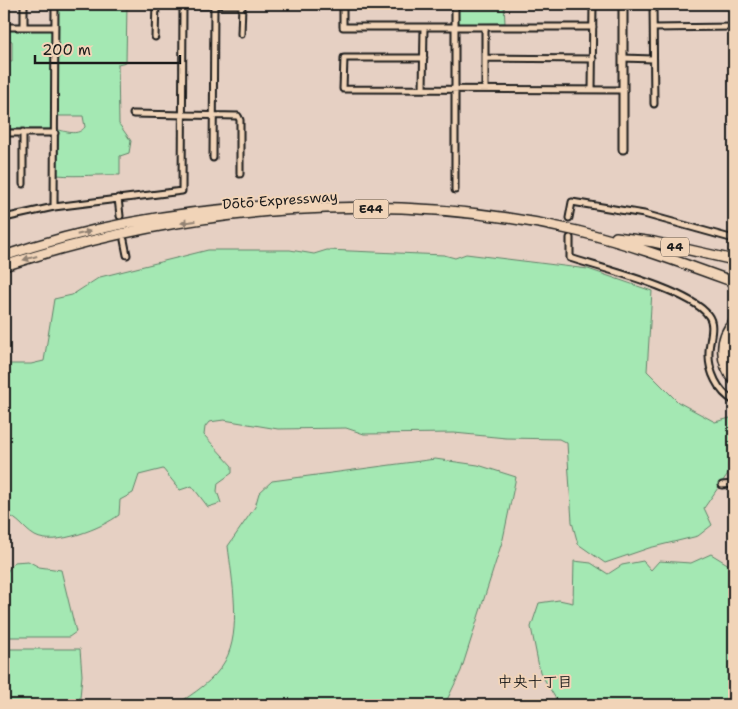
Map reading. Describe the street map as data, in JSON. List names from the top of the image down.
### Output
{
  "streets": {
    "highway": ["Dōtō Expressway", "E44", "44"]
  },
  "crossings": [
    ["Dōtō Expressway", "44"]
  ],
  "districts": ["中央十丁目"],
  "scale_bar": "200 m"
}
